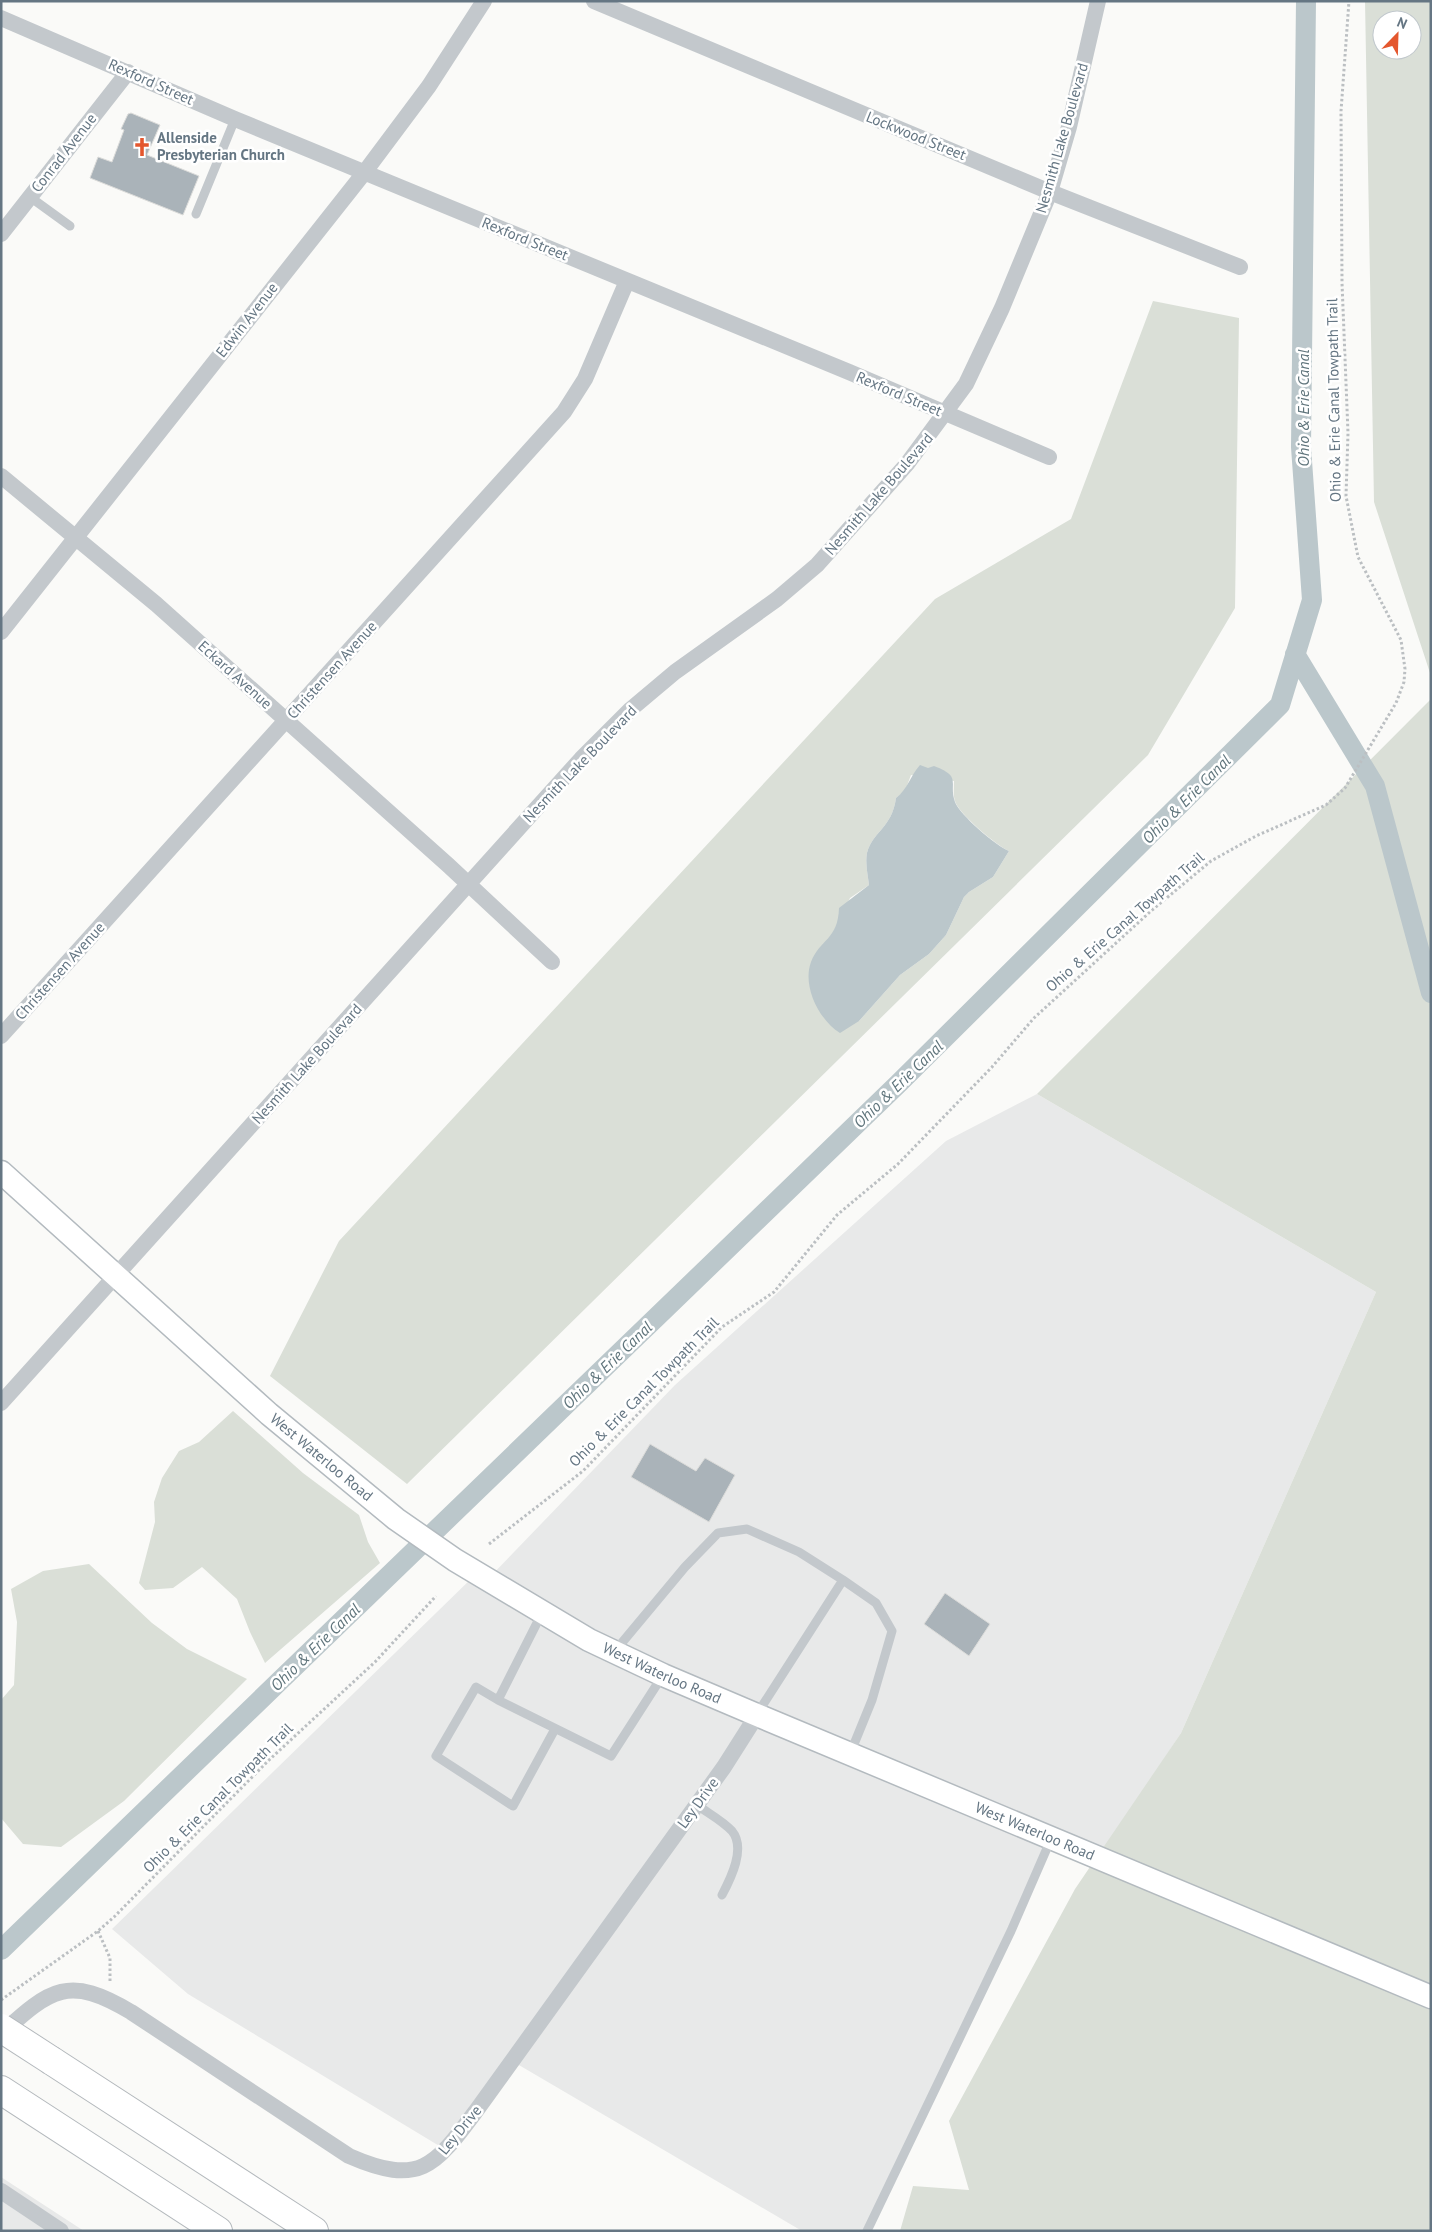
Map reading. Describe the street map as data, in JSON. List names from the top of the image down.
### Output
{
  "streets": {
    "main road": ["West Waterloo Road"],
    "street": [
      "Rexford Street",
      "Lockwood Street",
      "Nesmith Lake Boulevard",
      "Conrad Avenue",
      "Edwin Avenue",
      "Christensen Avenue",
      "Eckard Avenue",
      "Ley Drive"
    ],
    "path": ["Ohio & Erie Canal Towpath Trail"]
  },
  "crossings": [
    ["Rexford Street", "Nesmith Lake Boulevard"],
    ["Rexford Street", "Conrad Avenue"],
    ["Rexford Street", "Edwin Avenue"],
    ["Rexford Street", "Christensen Avenue"],
    ["Lockwood Street", "Nesmith Lake Boulevard"],
    ["Nesmith Lake Boulevard", "Eckard Avenue"],
    ["Nesmith Lake Boulevard", "West Waterloo Road"],
    ["Edwin Avenue", "Eckard Avenue"],
    ["Christensen Avenue", "Eckard Avenue"],
    ["West Waterloo Road", "Ley Drive"]
  ],
  "water": ["Ohio & Erie Canal"],
  "places": {
    "church": ["Allenside Presbyterian Church"]
  },
  "north": "top right"
}
